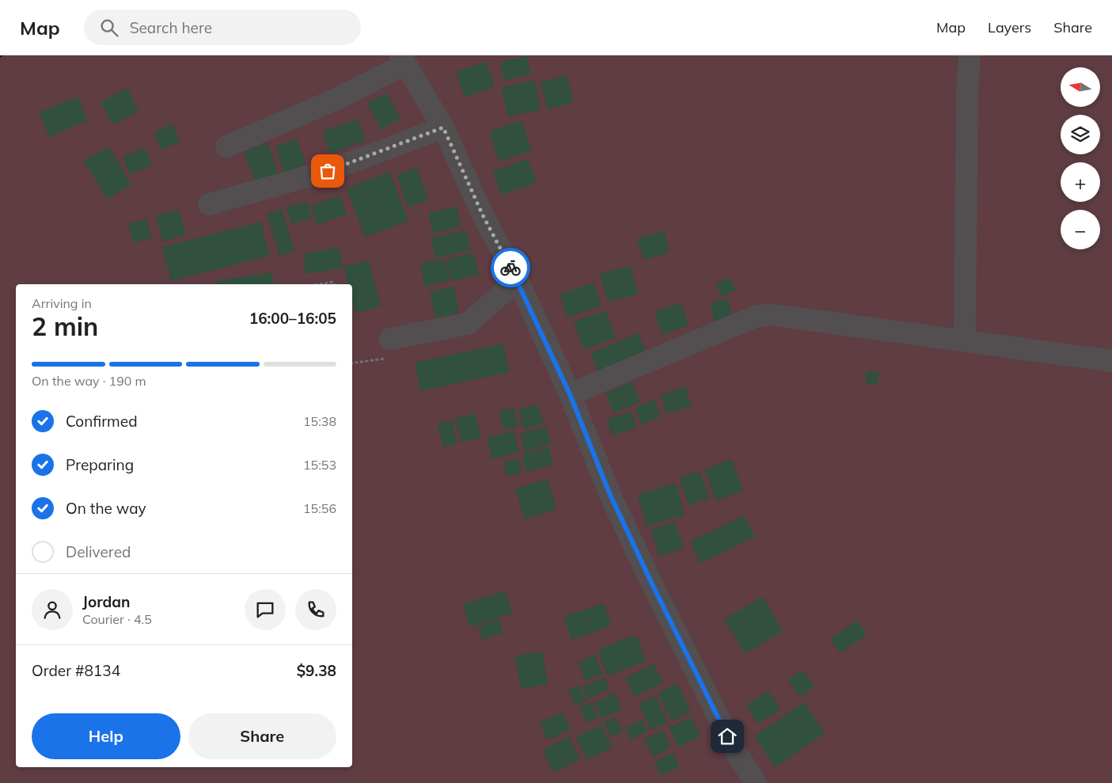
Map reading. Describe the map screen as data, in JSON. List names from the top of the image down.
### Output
{
  "north": "left",
  "page": {
    "header": "Map",
    "search": "Search here",
    "nav": ["Map", "Layers", "Share"],
    "map_buttons": ["+", "−"],
    "heading": ["2 min", "Arriving in", "16:00–16:05"],
    "panel": [
      "Jordan",
      "Courier · 4.5",
      "Order #8134",
      "$9.38"
    ],
    "bar": "On the way · 190 m",
    "list": [
      ["Confirmed", "15:38"],
      ["Preparing", "15:53"],
      ["On the way", "15:56"],
      "Delivered"
    ],
    "buttons": ["Help", "Share"]
  }
}
